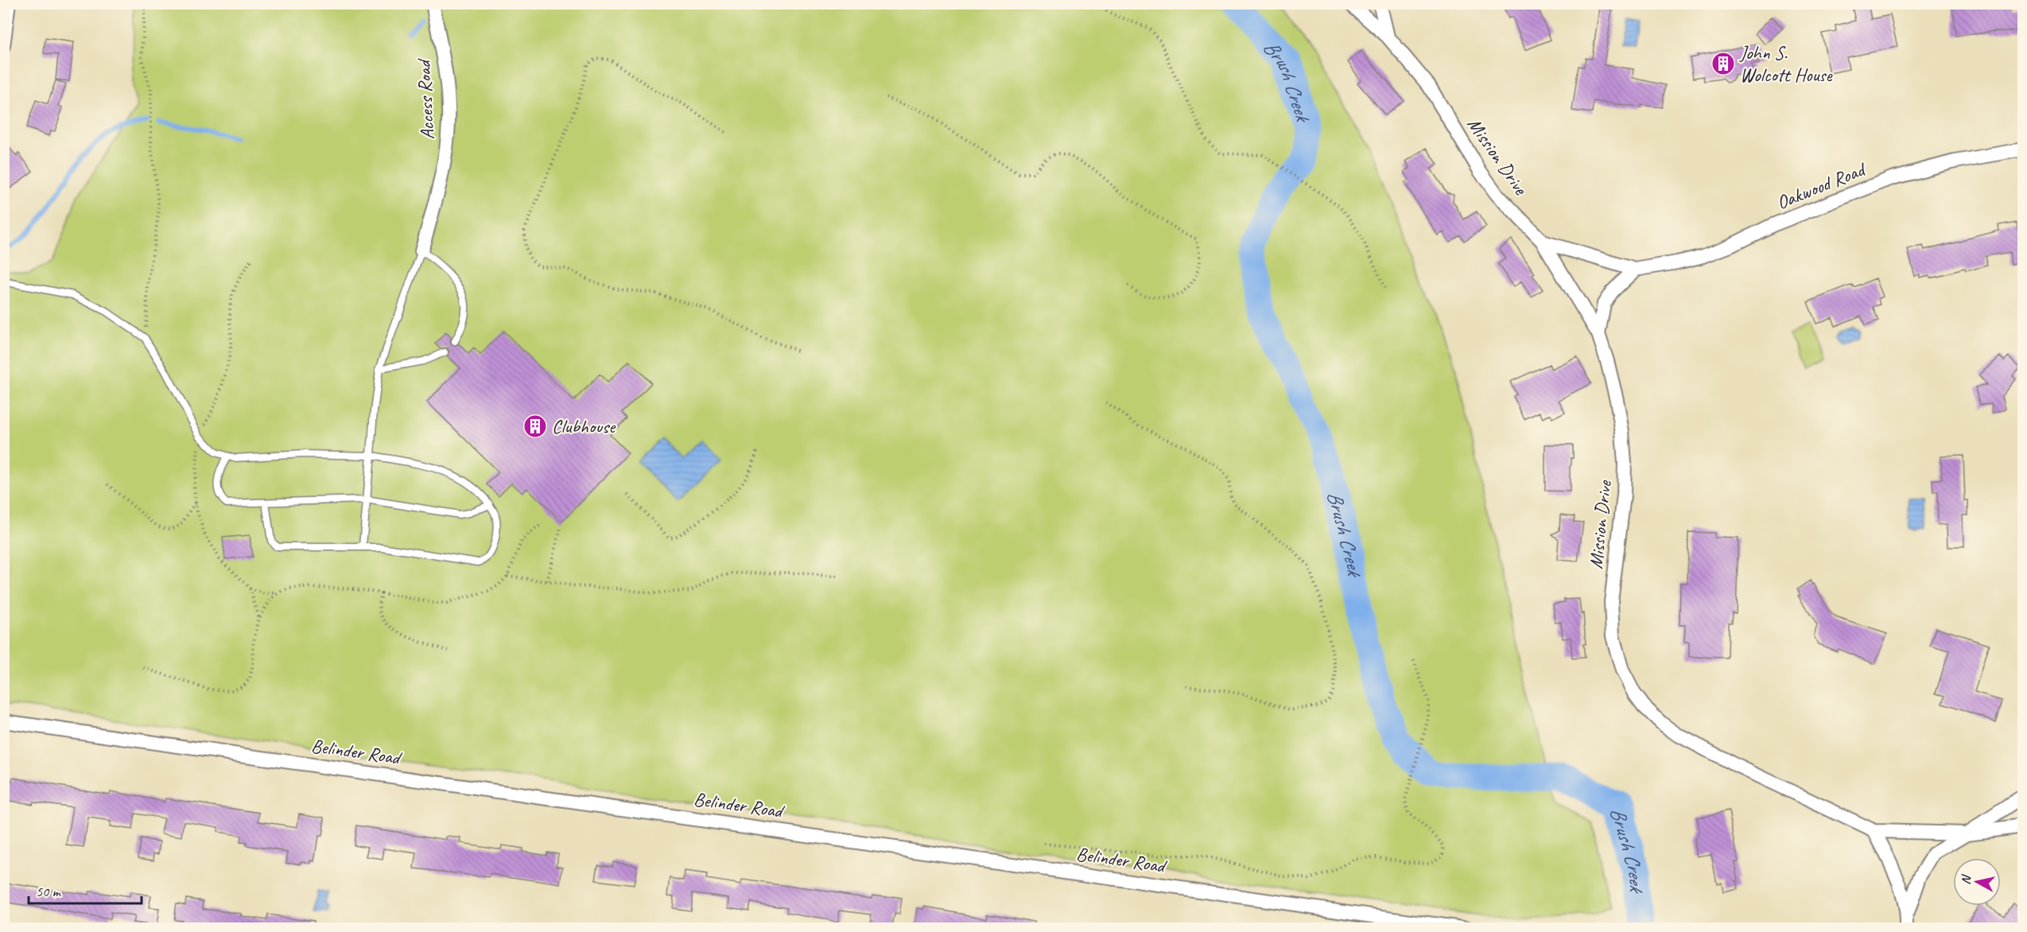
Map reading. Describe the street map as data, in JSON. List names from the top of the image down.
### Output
{
  "streets": {
    "street": [
      "Access Road",
      "Mission Drive",
      "Oakwood Road",
      "Belinder Road"
    ]
  },
  "crossings": [
    ["Mission Drive", "Oakwood Road"]
  ],
  "water": ["Brush Creek"],
  "places": {
    "building": ["John S. Wolcott House", "Clubhouse"]
  },
  "scale_bar": "50 m",
  "north": "left"
}
